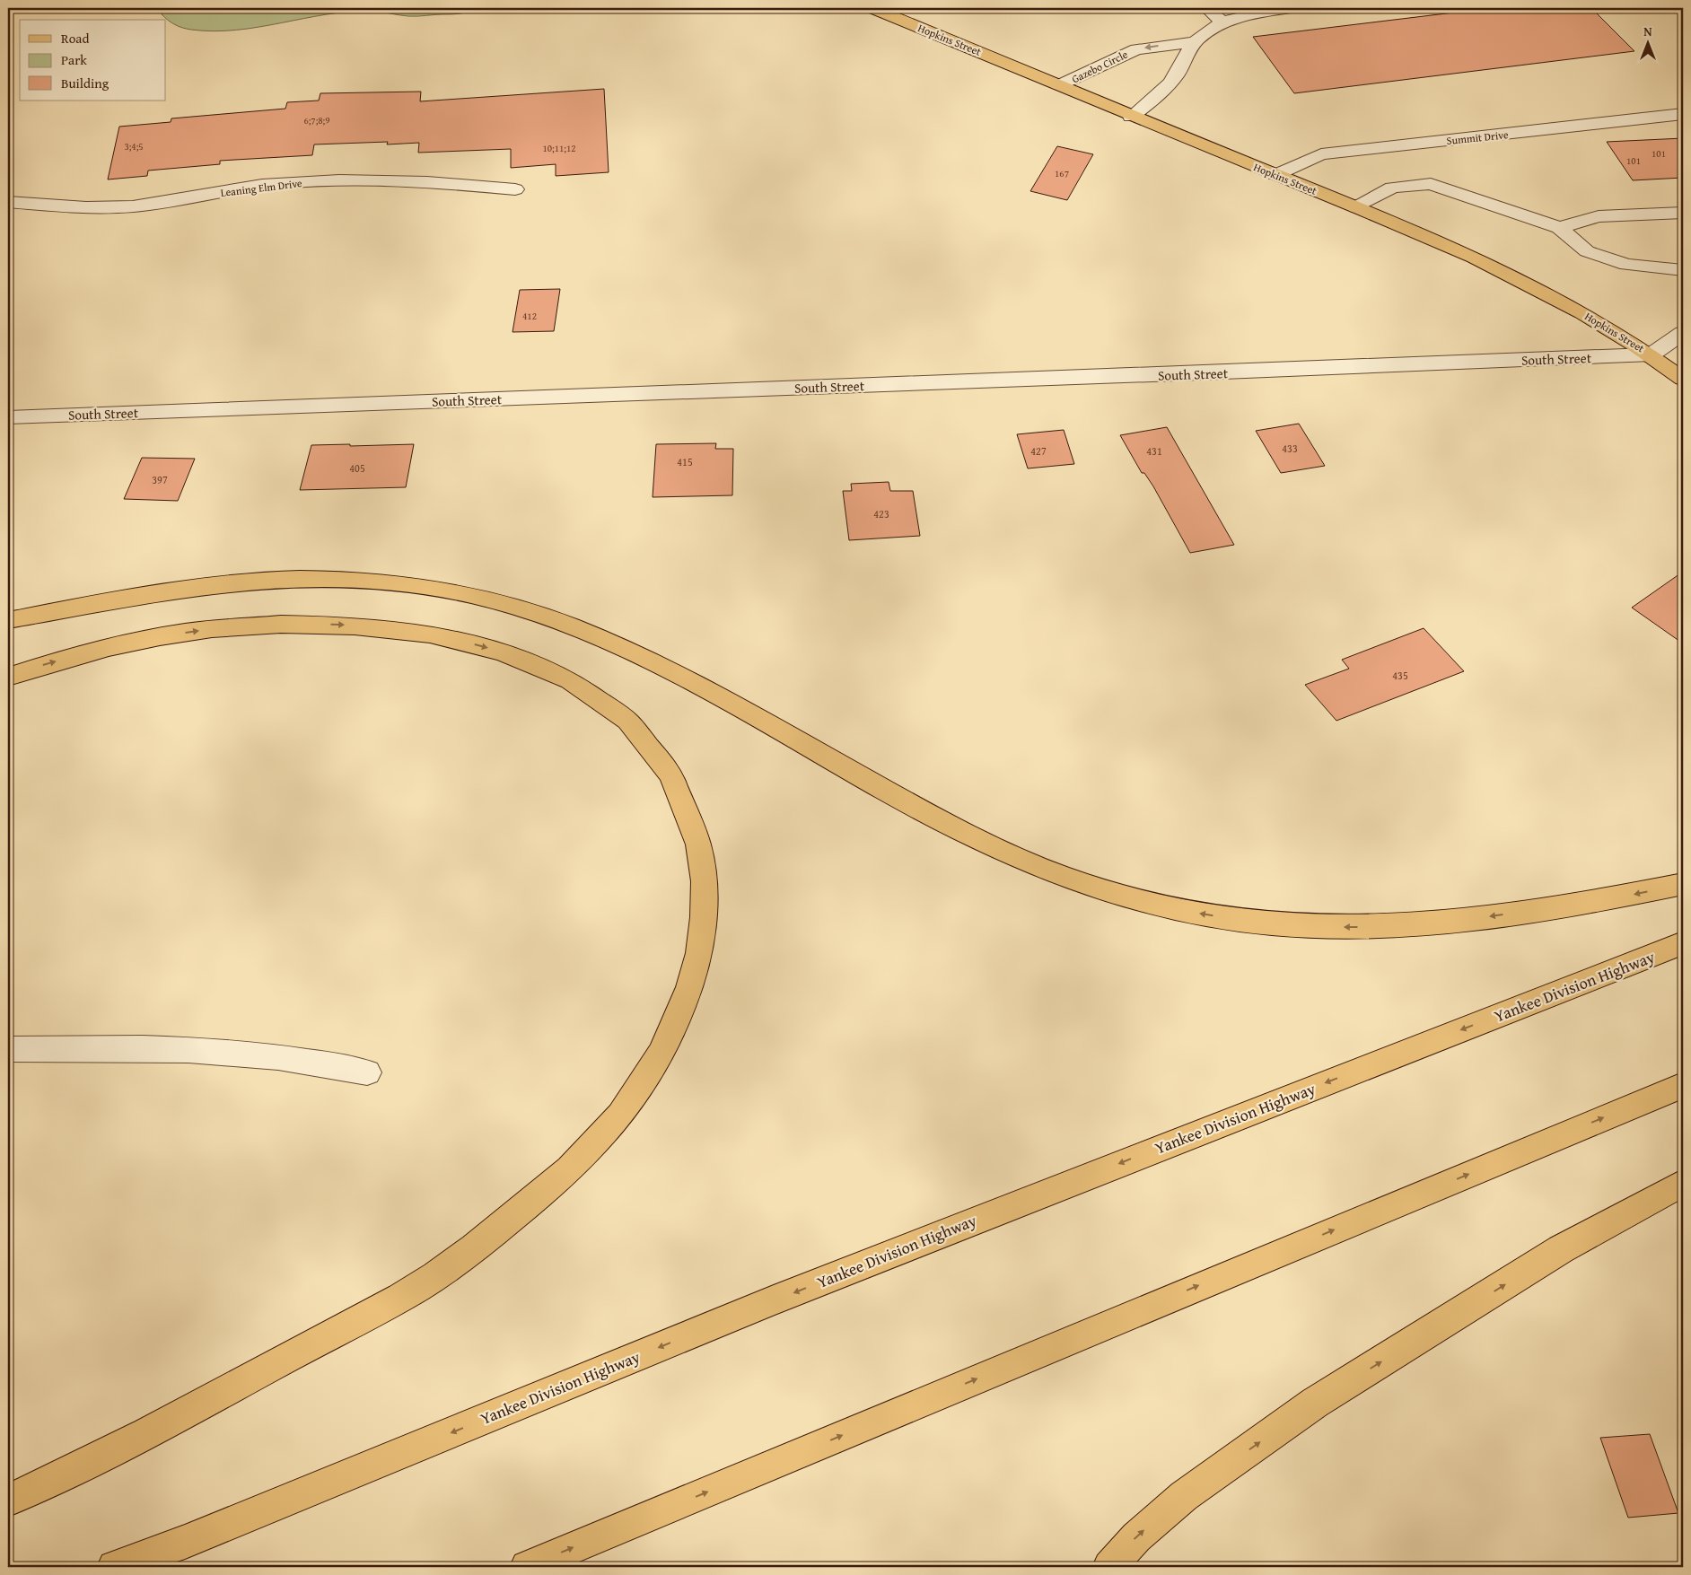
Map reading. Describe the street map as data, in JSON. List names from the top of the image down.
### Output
{
  "streets": {
    "main road": ["Hopkins Street", "Yankee Division Highway"],
    "street": [
      "Gazebo Circle",
      "Summit Drive",
      "Leaning Elm Drive",
      "South Street"
    ]
  },
  "crossings": [
    ["Hopkins Street", "Gazebo Circle"],
    ["Hopkins Street", "Summit Drive"],
    ["Hopkins Street", "South Street"]
  ],
  "one_way": ["Gazebo Circle"],
  "house_numbers": [
    "6;7;8;9",
    "3;4;5",
    "10;11;12",
    "101",
    "101",
    "167",
    "412",
    "433",
    "427",
    "431",
    "415",
    "405",
    "397",
    "423",
    "435"
  ],
  "legend": ["Road", "Park", "Building"],
  "north": "top"
}
